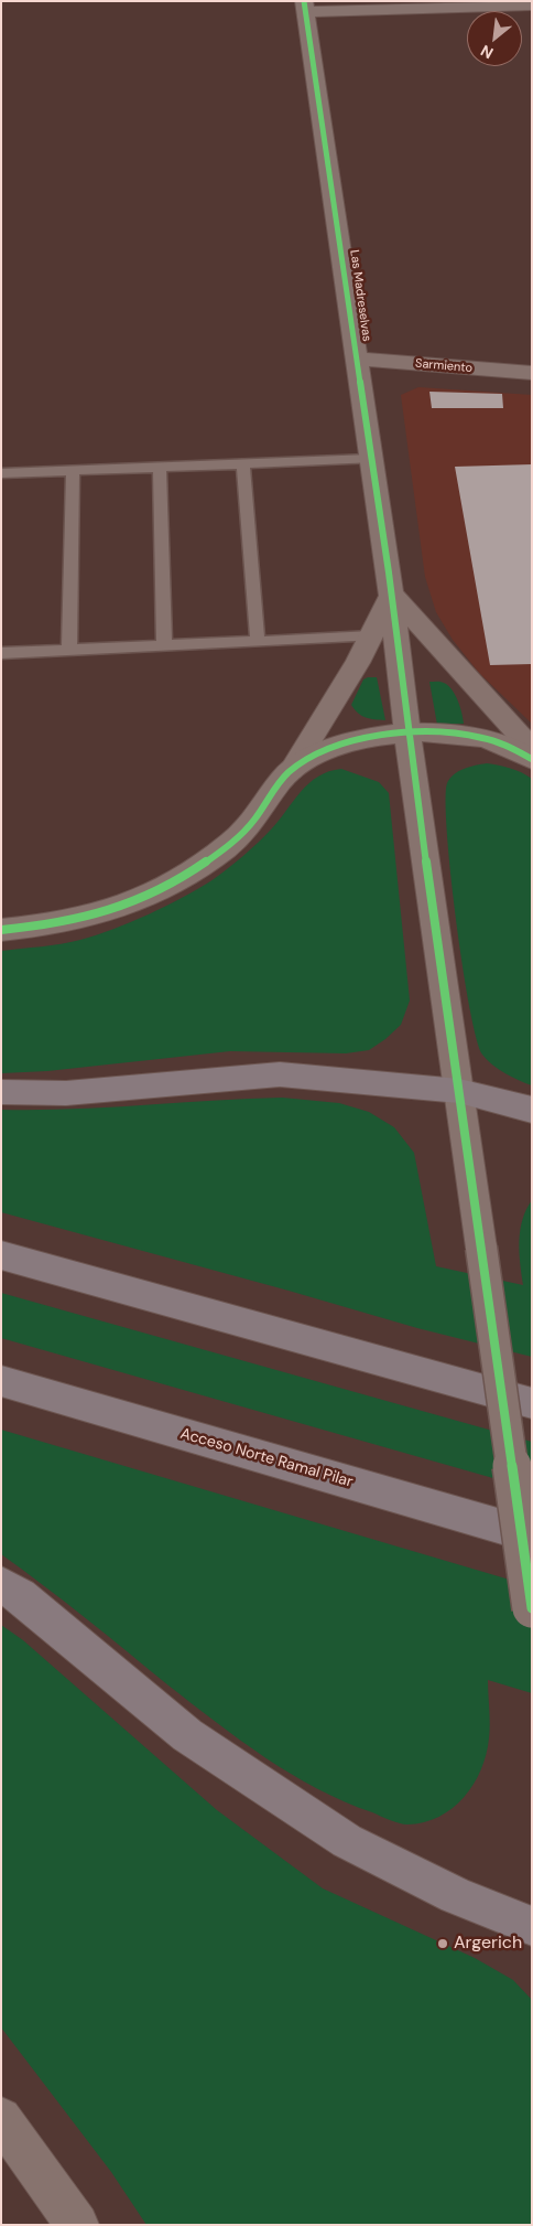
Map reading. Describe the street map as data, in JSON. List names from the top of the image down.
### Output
{
  "streets": {
    "highway": ["Acceso Norte Ramal Pilar"],
    "street": ["Las Madreselvas", "Sarmiento"]
  },
  "crossings": [
    ["Las Madreselvas", "Sarmiento"]
  ],
  "places": ["Argerich"],
  "north": "bottom left"
}
